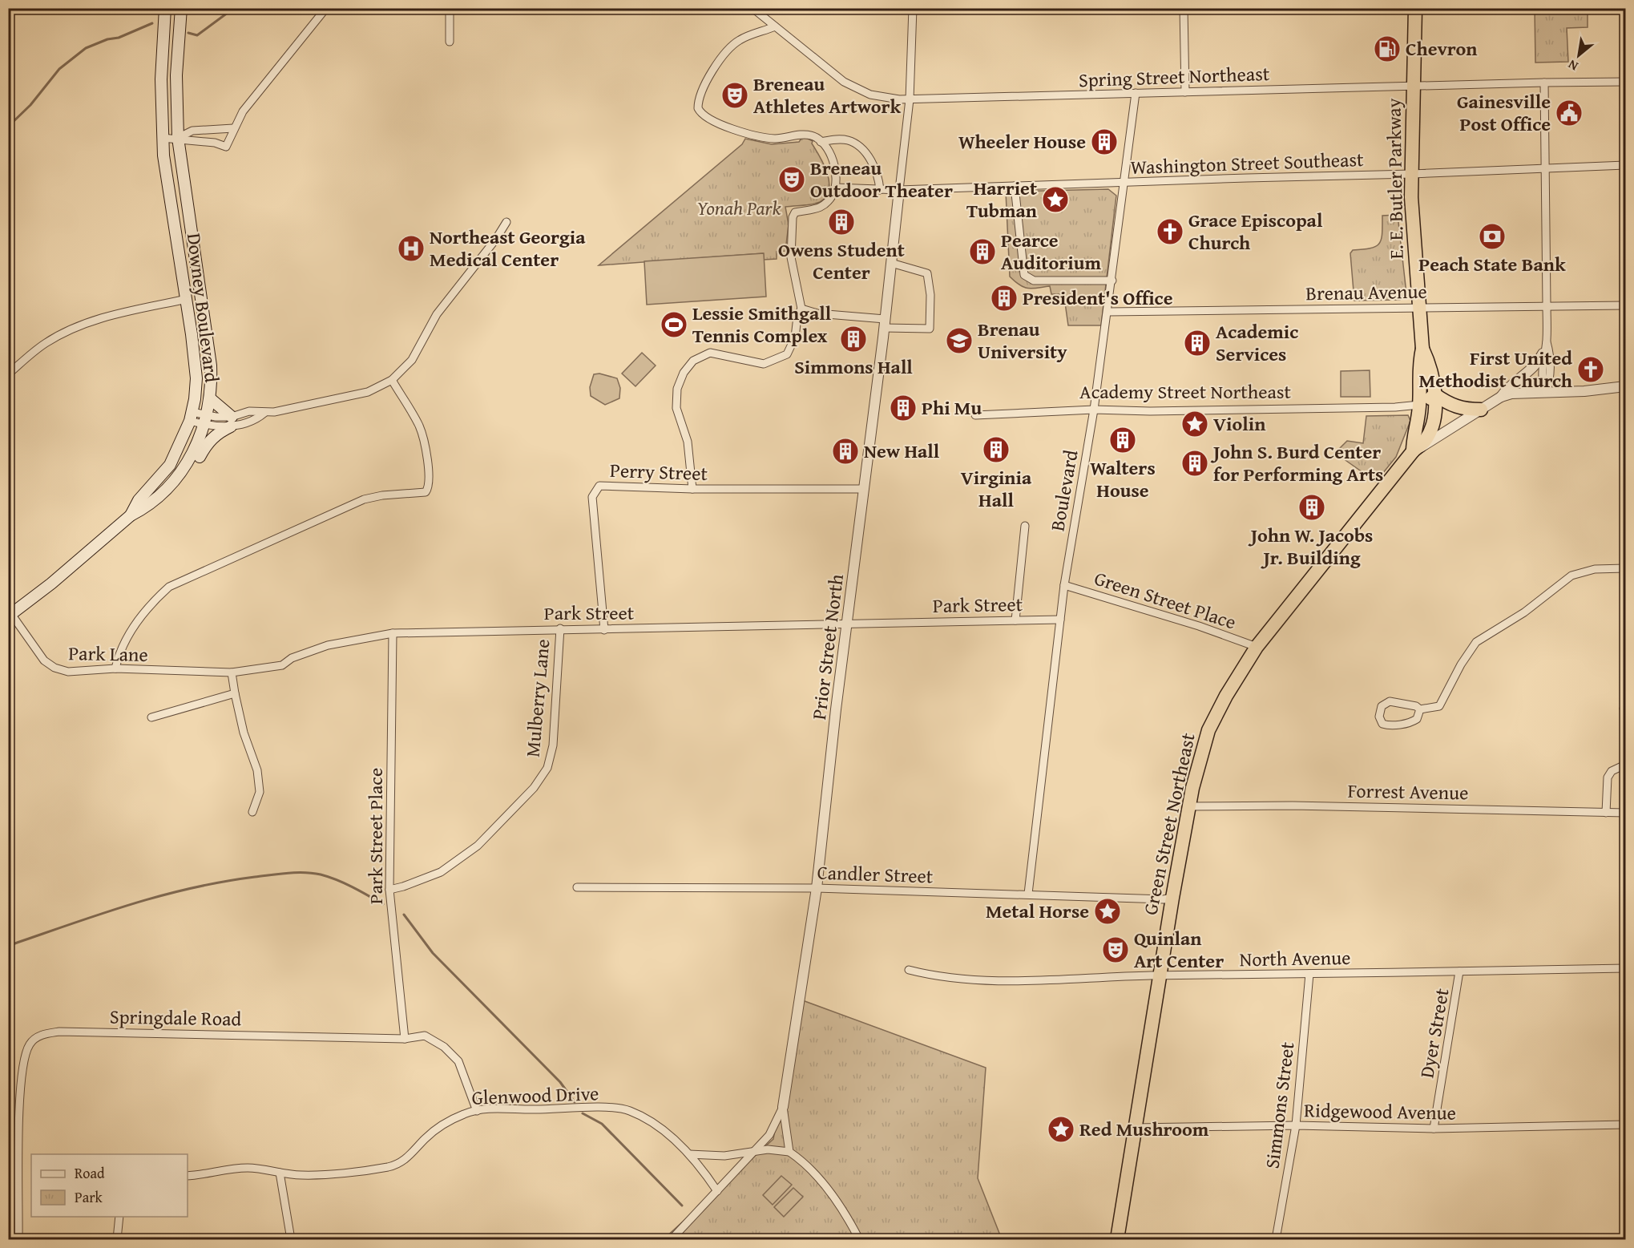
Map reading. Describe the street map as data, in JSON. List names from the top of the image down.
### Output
{
  "streets": {
    "highway": ["E. E. Butler Parkway", "Green Street Northeast"],
    "main road": ["Downey Boulevard"],
    "street": [
      "Spring Street Northeast",
      "Washington Street Southeast",
      "Brenau Avenue",
      "Academy Street Northeast",
      "Perry Street",
      "Boulevard",
      "Green Street Place",
      "Park Street",
      "Prior Street North",
      "Park Lane",
      "Mulberry Lane",
      "Forrest Avenue",
      "Park Street Place",
      "Candler Street",
      "North Avenue",
      "Springdale Road",
      "Dyer Street",
      "Glenwood Drive",
      "Simmons Street",
      "Ridgewood Avenue"
    ]
  },
  "crossings": [
    ["Spring Street Northeast", "E. E. Butler Parkway"],
    ["Spring Street Northeast", "Boulevard"],
    ["Washington Street Southeast", "E. E. Butler Parkway"],
    ["Washington Street Southeast", "Boulevard"],
    ["Washington Street Southeast", "Prior Street North"],
    ["E. E. Butler Parkway", "Brenau Avenue"],
    ["E. E. Butler Parkway", "Academy Street Northeast"],
    ["E. E. Butler Parkway", "Green Street Northeast"],
    ["Brenau Avenue", "Boulevard"],
    ["Academy Street Northeast", "Boulevard"],
    ["Perry Street", "Park Street"],
    ["Perry Street", "Prior Street North"],
    ["Boulevard", "Green Street Place"],
    ["Boulevard", "Park Street"],
    ["Boulevard", "Candler Street"],
    ["Green Street Place", "Green Street Northeast"],
    ["Park Street", "Prior Street North"],
    ["Park Street", "Park Lane"],
    ["Park Street", "Mulberry Lane"],
    ["Park Street", "Park Street Place"],
    ["Prior Street North", "Candler Street"],
    ["Mulberry Lane", "Park Street Place"],
    ["Forrest Avenue", "Green Street Northeast"],
    ["Green Street Northeast", "Candler Street"],
    ["Green Street Northeast", "North Avenue"],
    ["Green Street Northeast", "Ridgewood Avenue"],
    ["Park Street Place", "Springdale Road"],
    ["North Avenue", "Dyer Street"],
    ["North Avenue", "Simmons Street"],
    ["Springdale Road", "Glenwood Drive"],
    ["Dyer Street", "Ridgewood Avenue"],
    ["Simmons Street", "Ridgewood Avenue"]
  ],
  "parks": ["Yonah Park"],
  "places": {
    "fuel station": ["Chevron"],
    "theatre": ["Breneau Athletes Artwork", "Breneau Outdoor Theater", "Quinlan Art Center"],
    "public building": ["Gainesville Post Office"],
    "building": [
      "Wheeler House",
      "Owens Student Center",
      "Pearce Auditorium",
      "President's Office",
      "Simmons Hall",
      "Academic Services",
      "Phi Mu",
      "Walters House",
      "Virginia Hall",
      "New Hall",
      "John S. Burd Center for Performing Arts",
      "John W. Jacobs Jr. Building"
    ],
    "place": [
      "Harriet Tubman",
      "Violin",
      "Metal Horse",
      "Red Mushroom"
    ],
    "church": ["Grace Episcopal Church", "First United Methodist Church"],
    "bank": ["Peach State Bank"],
    "hospital": ["Northeast Georgia Medical Center"],
    "sports": ["Lessie Smithgall Tennis Complex"],
    "school or university": ["Brenau University"]
  },
  "legend": ["Road", "Park"],
  "north": "bottom left"
}
